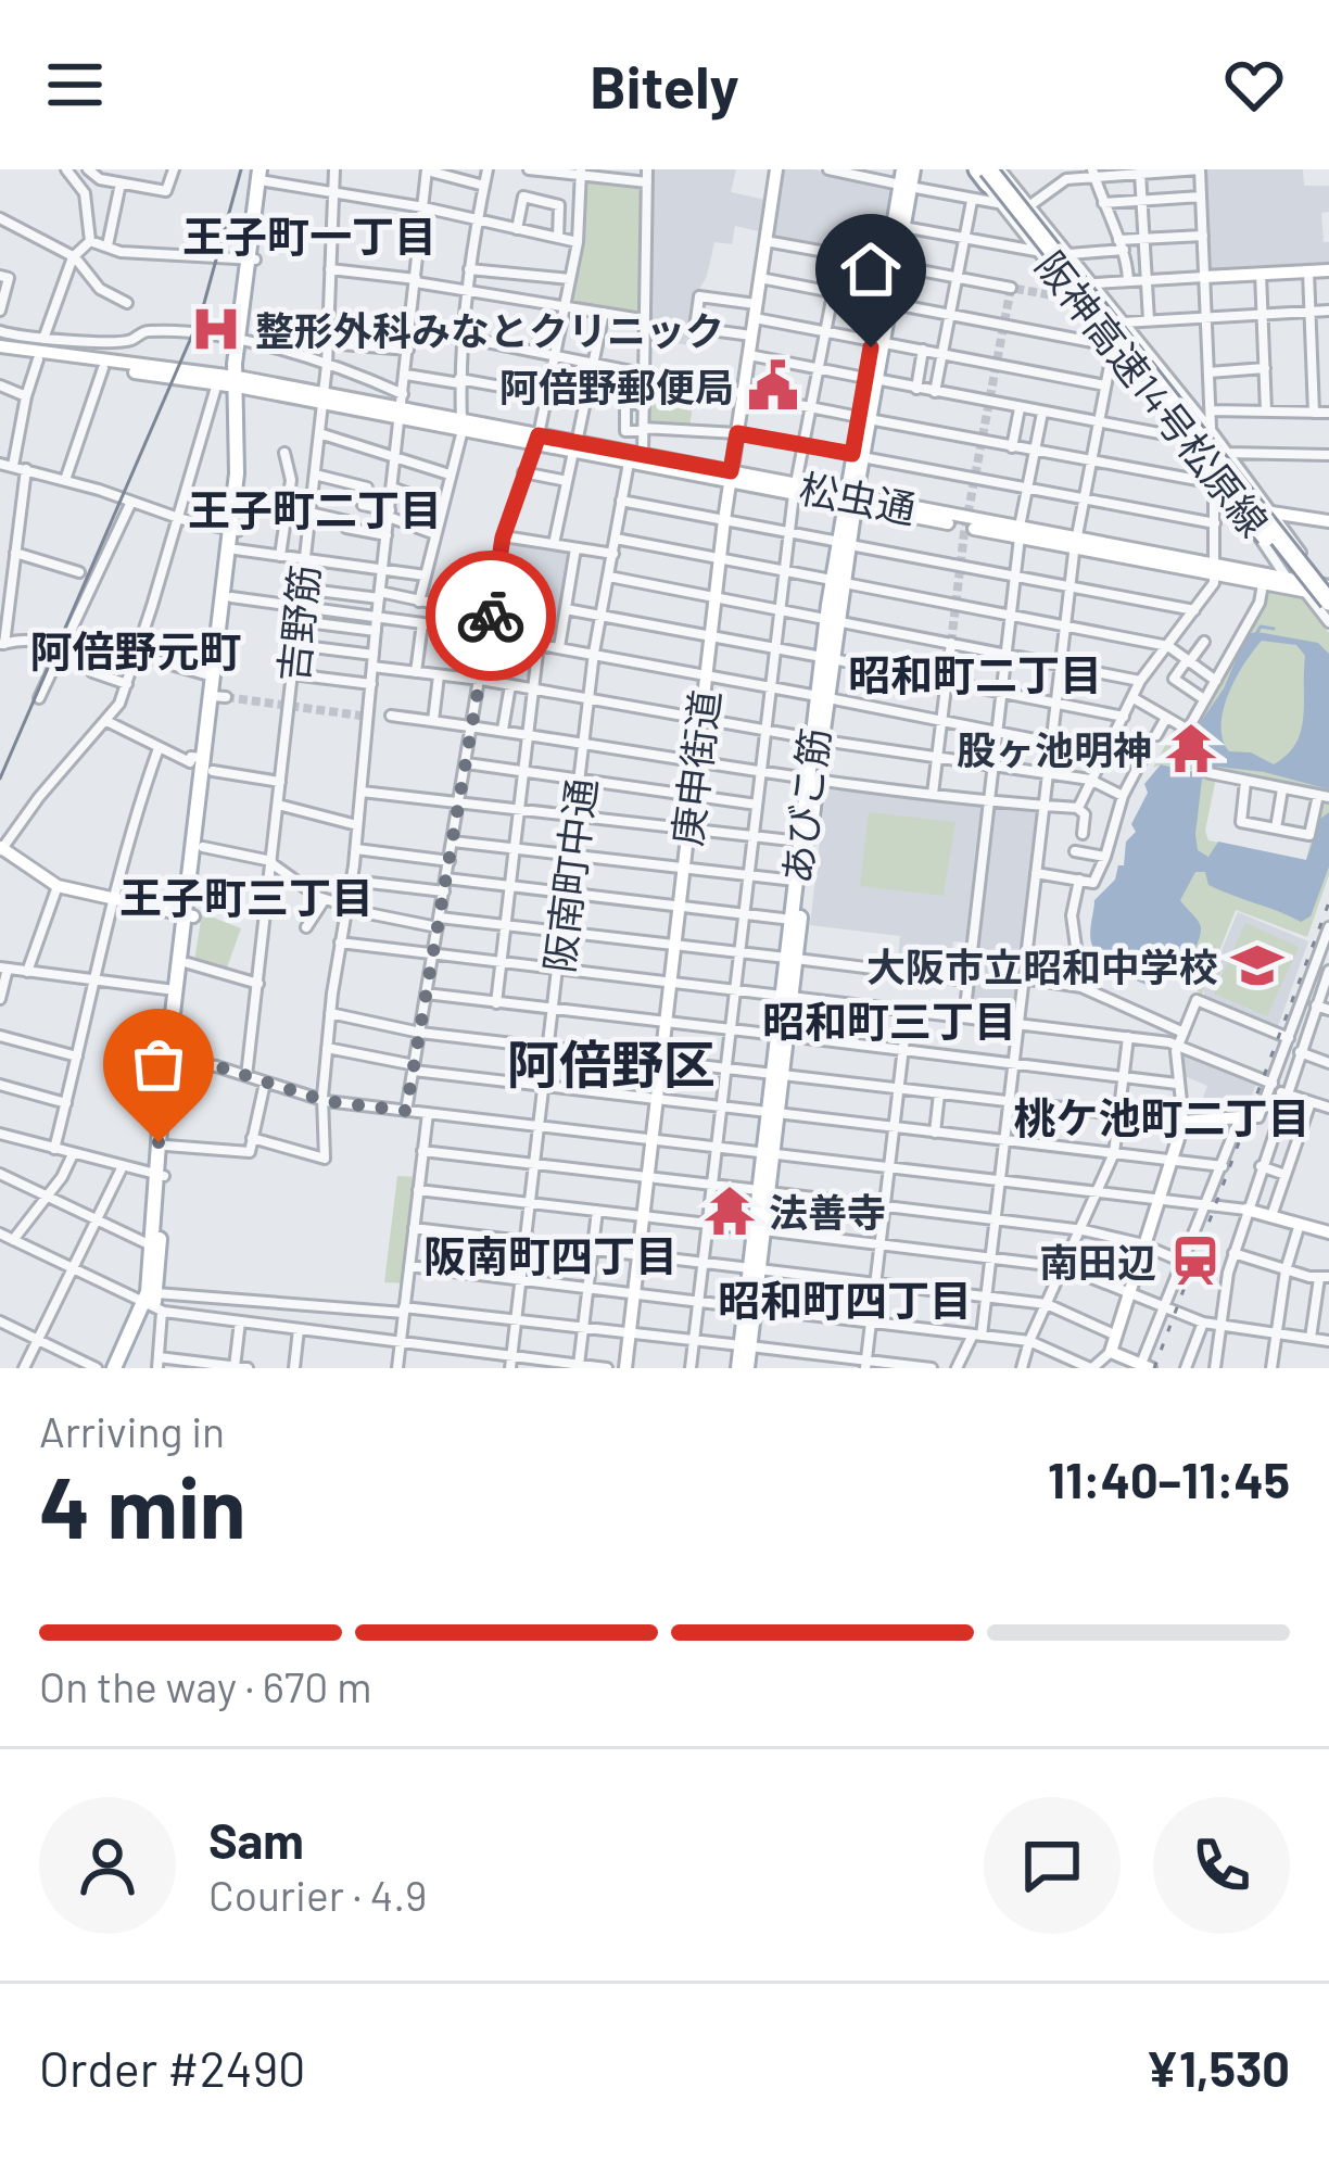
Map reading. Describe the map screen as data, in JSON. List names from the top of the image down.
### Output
{
  "streets": {
    "highway": ["阪神高速14号松原線"],
    "main road": ["あびこ筋"],
    "street": [
      "松虫通",
      "吉野筋",
      "庚申街道",
      "阪南町中通"
    ]
  },
  "crossings": [
    ["阪神高速14号松原線", "松虫通"],
    ["松虫通", "吉野筋"],
    ["松虫通", "庚申街道"],
    ["松虫通", "あびこ筋"],
    ["松虫通", "阪南町中通"]
  ],
  "districts": [
    "王子町一丁目",
    "王子町二丁目",
    "阿倍野元町",
    "昭和町二丁目",
    "王子町三丁目",
    "昭和町三丁目",
    "阿倍野区",
    "桃ケ池町二丁目",
    "阪南町四丁目",
    "昭和町四丁目"
  ],
  "places": {
    "hospital": ["整形外科みなとクリニック"],
    "public building": ["阿倍野郵便局"],
    "temple": ["股ヶ池明神", "法善寺"],
    "school or university": ["大阪市立昭和中学校"],
    "station": ["南田辺"]
  },
  "page": {
    "header": "Bitely",
    "heading": ["4 min", "Arriving in", "11:40–11:45"],
    "panel": [
      "Sam",
      "Courier · 4.9",
      "Order #2490",
      "¥1,530"
    ],
    "bar": "On the way · 670 m"
  }
}
